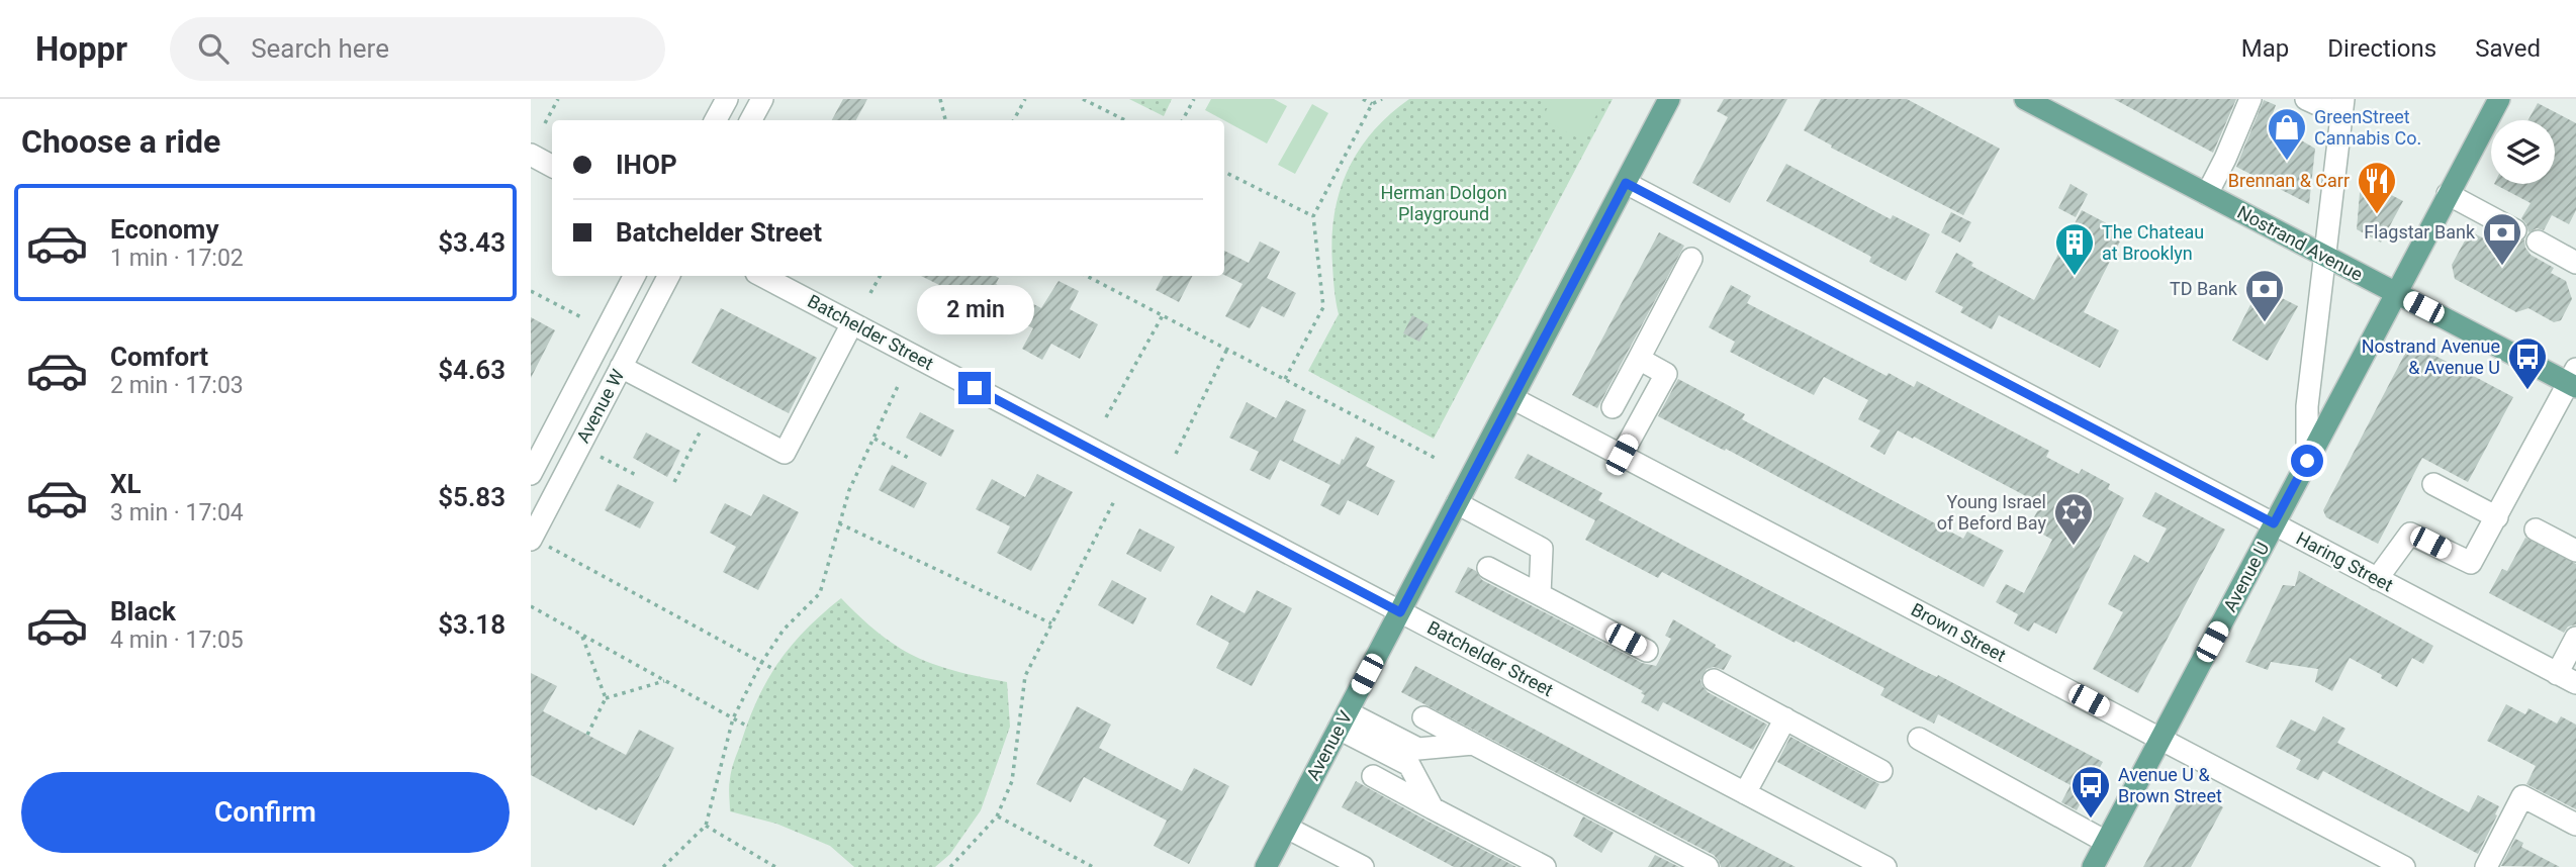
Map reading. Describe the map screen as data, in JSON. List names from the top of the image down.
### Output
{
  "streets": {
    "main road": ["Nostrand Avenue", "Avenue U", "Avenue V"],
    "street": [
      "Batchelder Street",
      "Avenue W",
      "Haring Street",
      "Brown Street"
    ]
  },
  "crossings": [
    ["Nostrand Avenue", "Avenue U"],
    ["Batchelder Street", "Avenue V"],
    ["Haring Street", "Avenue U"],
    ["Haring Street", "Avenue V"],
    ["Avenue U", "Brown Street"],
    ["Brown Street", "Avenue V"]
  ],
  "parks": ["Herman Dolgon Playground"],
  "places": {
    "shop": ["GreenStreet Cannabis Co."],
    "restaurant": ["Brennan & Carr"],
    "bank": ["Flagstar Bank", "TD Bank"],
    "building": ["The Chateau at Brooklyn"],
    "bus stop": ["Nostrand Avenue & Avenue U", "Avenue U & Brown Street"],
    "synagogue": ["Young Israel of Beford Bay"]
  },
  "page": {
    "header": "Hoppr",
    "search": "Search here",
    "nav": ["Map", "Directions", "Saved"],
    "heading": "Choose a ride",
    "banner": ["IHOP", "Batchelder Street"],
    "list": [
      {
        "name": "Economy",
        "note": "1 min · 17:02",
        "value": "$3.43"
      },
      {
        "name": "Comfort",
        "note": "2 min · 17:03",
        "value": "$4.63"
      },
      {
        "name": "XL",
        "note": "3 min · 17:04",
        "value": "$5.83"
      },
      {
        "name": "Black",
        "note": "4 min · 17:05",
        "value": "$3.18"
      }
    ],
    "bubble": "2 min",
    "buttons": "Confirm"
  }
}
